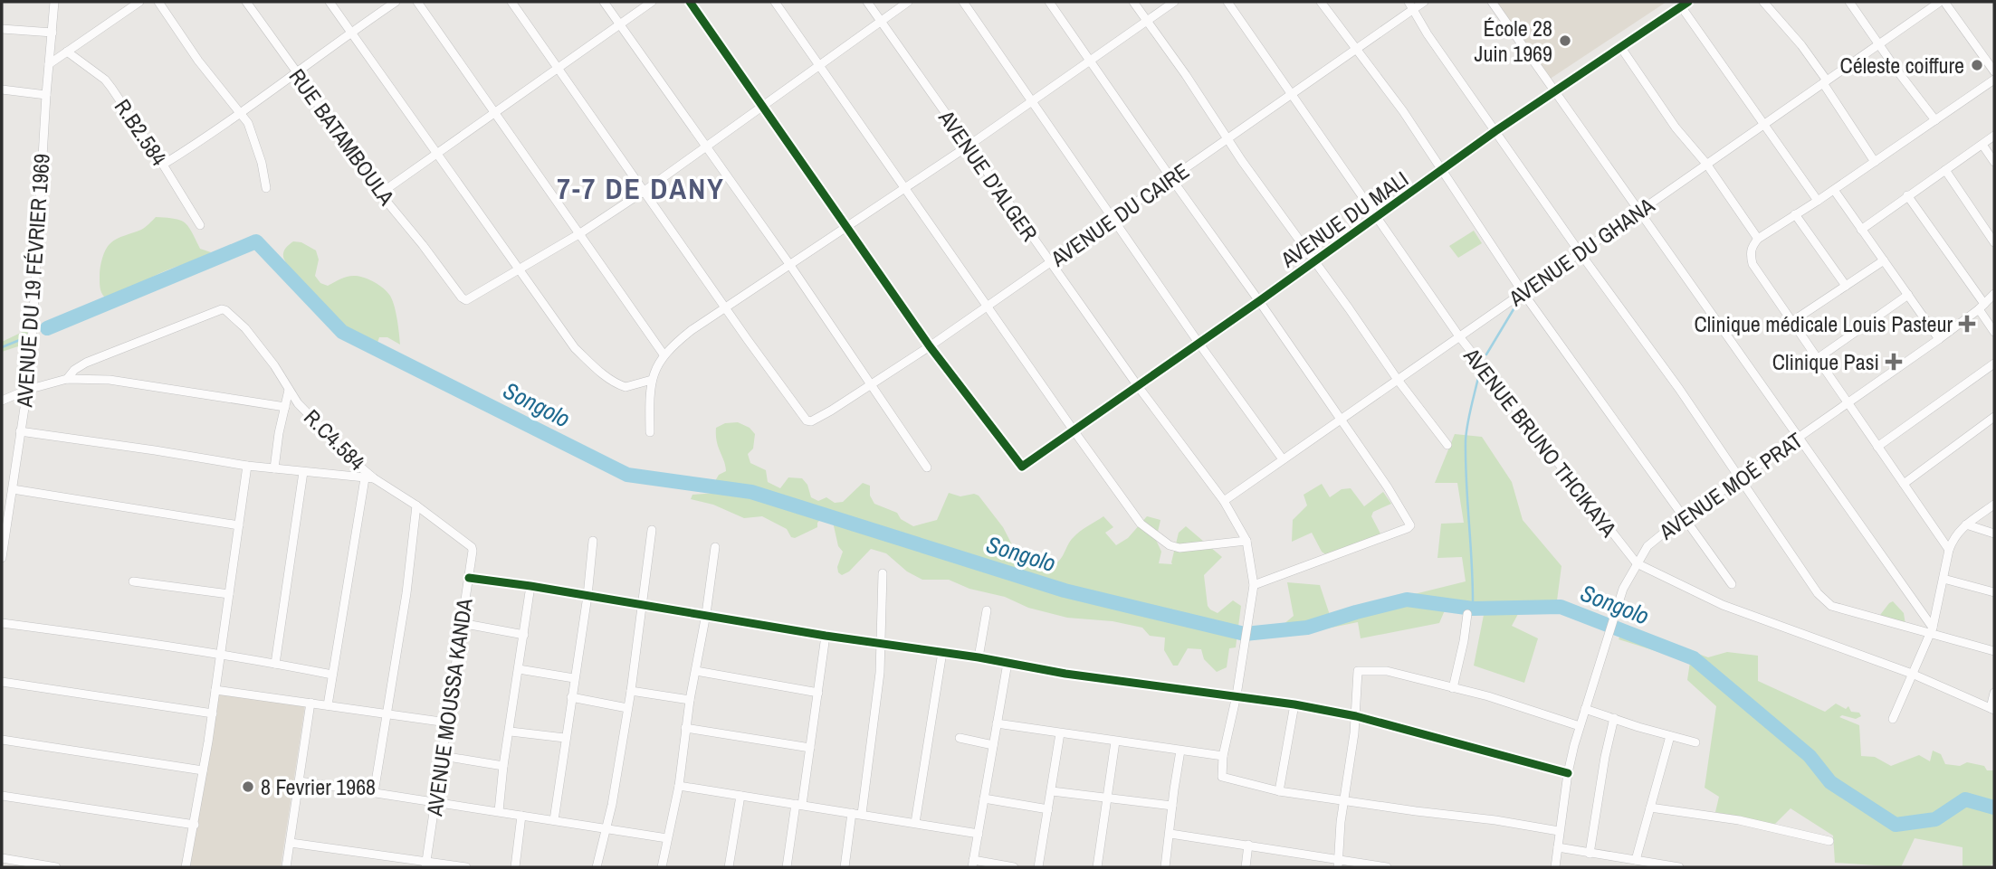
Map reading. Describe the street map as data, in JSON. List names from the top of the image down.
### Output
{
  "streets": {
    "street": [
      "R.B2.584",
      "RUE BATAMBOULA",
      "AVENUE D'ALGER",
      "AVENUE DU CAIRE",
      "AVENUE DU MALI",
      "AVENUE DU GHANA",
      "AVENUE DU 19 FÉVRIER 1969",
      "R.C4.584",
      "AVENUE BRUNO THCIKAYA",
      "AVENUE MOÉ PRAT",
      "AVENUE MOUSSA KANDA"
    ]
  },
  "crossings": [
    ["AVENUE D'ALGER", "AVENUE DU CAIRE"],
    ["AVENUE D'ALGER", "AVENUE DU MALI"],
    ["AVENUE D'ALGER", "AVENUE DU GHANA"],
    ["AVENUE DU CAIRE", "AVENUE DU MALI"],
    ["AVENUE DU CAIRE", "AVENUE BRUNO THCIKAYA"],
    ["AVENUE DU MALI", "AVENUE BRUNO THCIKAYA"],
    ["AVENUE DU GHANA", "AVENUE BRUNO THCIKAYA"],
    ["R.C4.584", "AVENUE MOUSSA KANDA"],
    ["AVENUE BRUNO THCIKAYA", "AVENUE MOÉ PRAT"]
  ],
  "districts": ["7-7 DE DANY"],
  "water": ["Songolo"],
  "places": {
    "other": ["École 28 Juin 1969", "Céleste coiffure", "8 Fevrier 1968"],
    "health": ["Clinique médicale Louis Pasteur", "Clinique Pasi"]
  }
}
